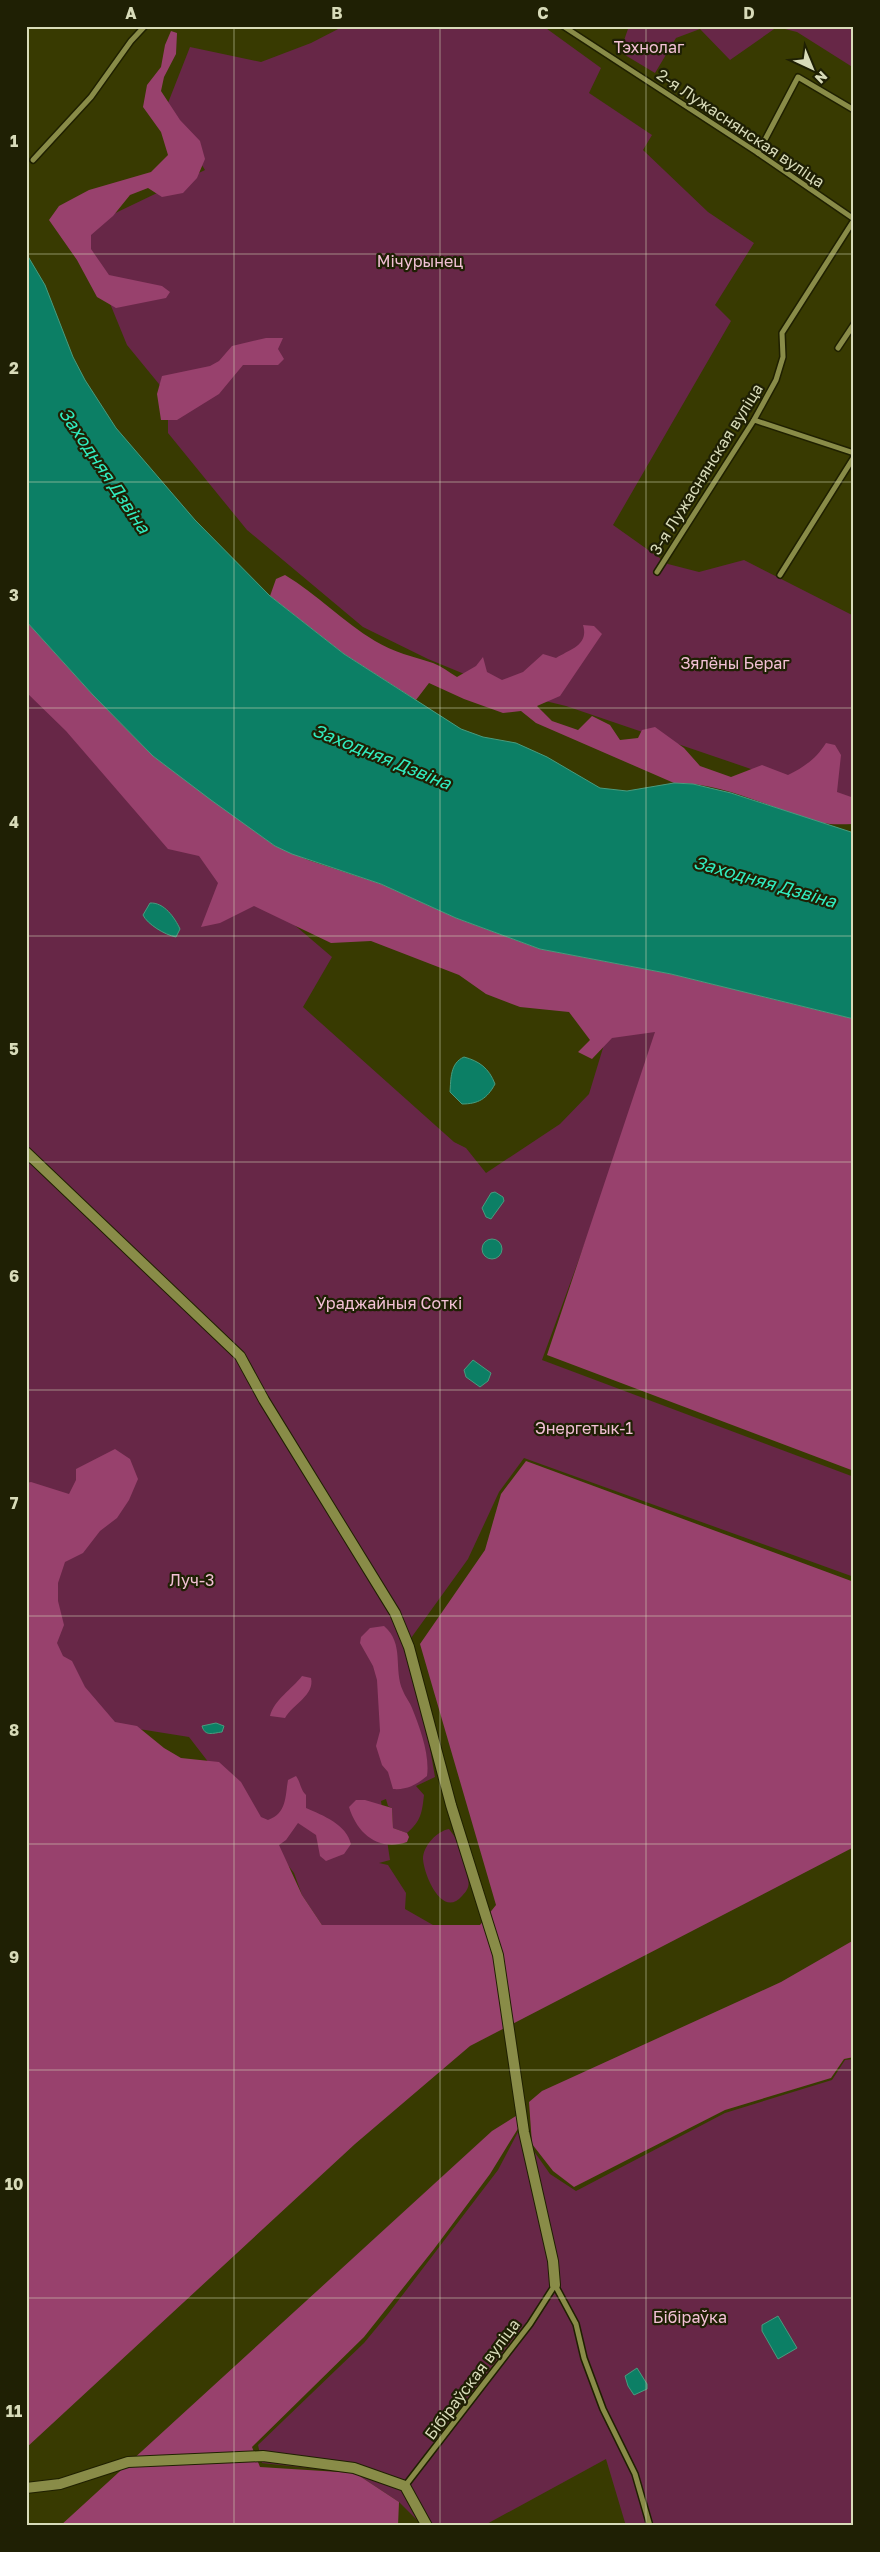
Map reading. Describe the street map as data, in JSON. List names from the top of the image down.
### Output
{
  "streets": {
    "street": ["2-я Лужаснянская вуліца", "3-я Лужаснянская вуліца", "Бібіраўская вуліца"]
  },
  "crossings": [
    ["2-я Лужаснянская вуліца", "3-я Лужаснянская вуліца"]
  ],
  "water": ["Заходняя Дзвіна"],
  "parks": [
    "Тэхнолаг",
    "Мічурынец",
    "Зялёны Бераг",
    "Ураджайныя Соткі",
    "Энергетык-1",
    "Луч-3",
    "Бібіраўка"
  ],
  "north": "bottom right",
  "grid": {
    "columns": [
      "A",
      "B",
      "C",
      "D"
    ],
    "rows": [
      "1",
      "2",
      "3",
      "4",
      "5",
      "6",
      "7",
      "8",
      "9",
      "10",
      "11"
    ]
  }
}
